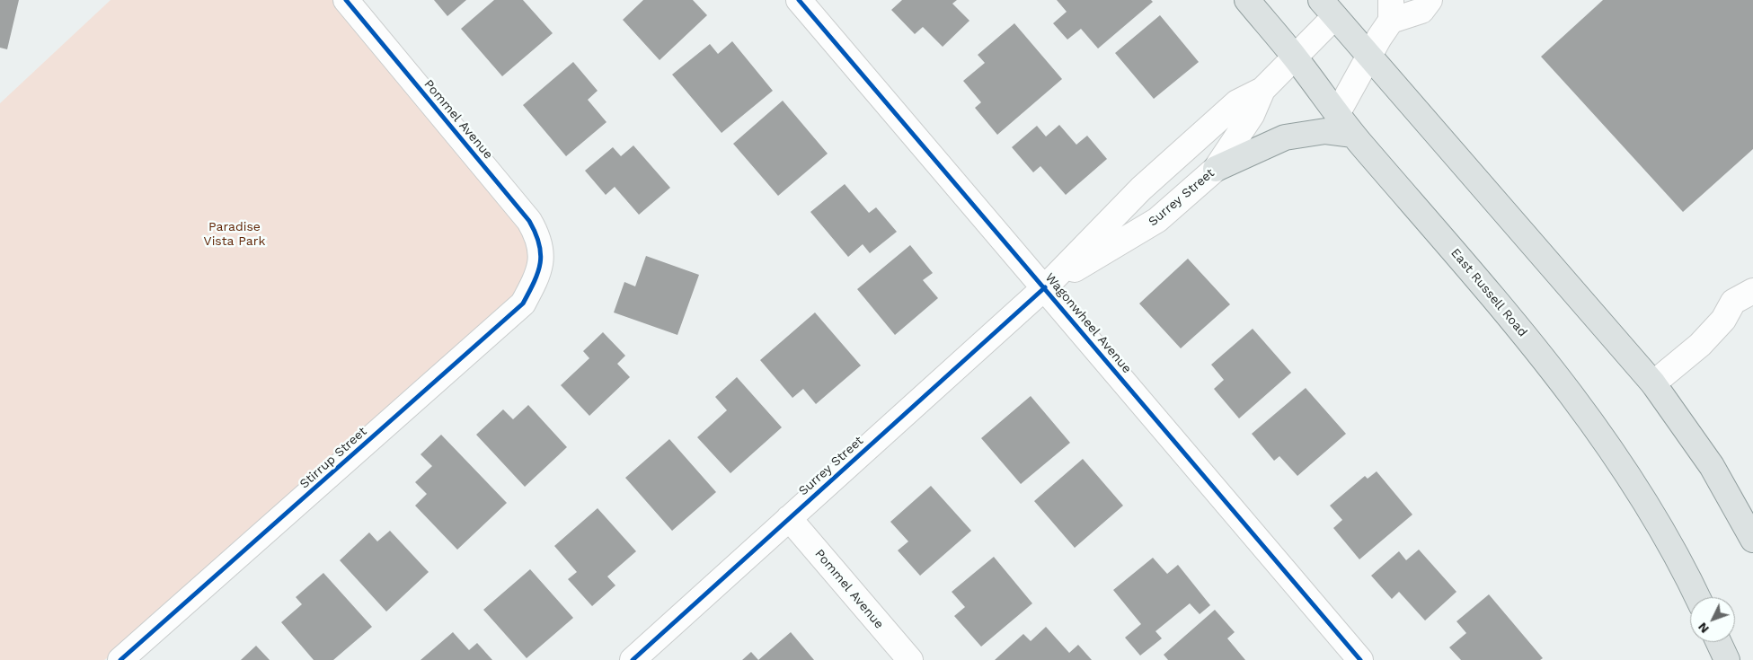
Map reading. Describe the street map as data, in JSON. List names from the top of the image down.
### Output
{
  "streets": {
    "main road": ["East Russell Road"],
    "street": [
      "Pommel Avenue",
      "Surrey Street",
      "Wagonwheel Avenue",
      "Stirrup Street"
    ]
  },
  "crossings": [
    ["Pommel Avenue", "Surrey Street"],
    ["Pommel Avenue", "Stirrup Street"],
    ["Surrey Street", "East Russell Road"],
    ["Surrey Street", "Wagonwheel Avenue"]
  ],
  "parks": ["Paradise Vista Park"],
  "north": "bottom left"
}
